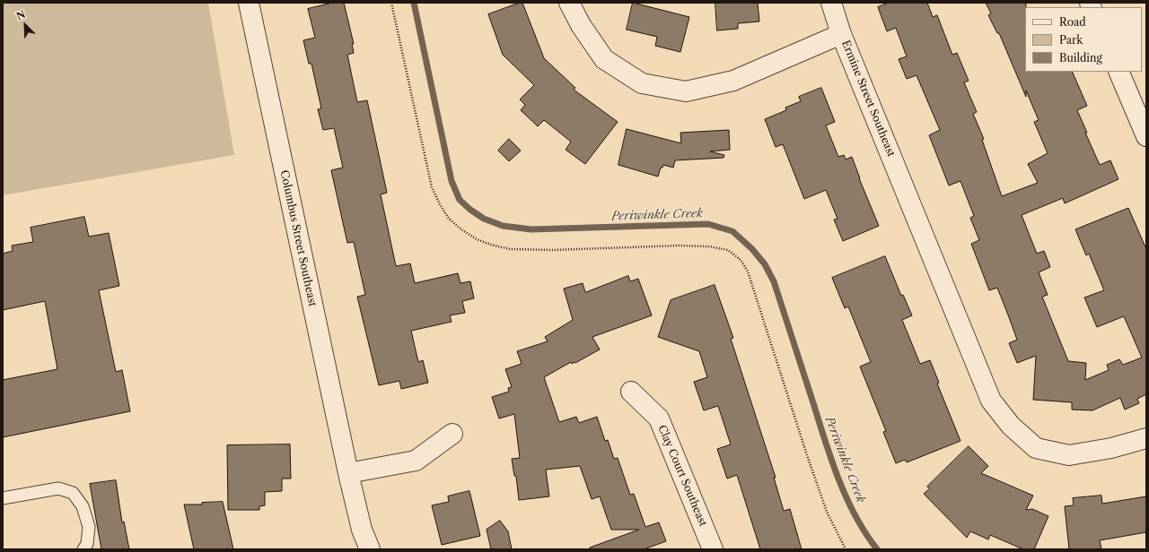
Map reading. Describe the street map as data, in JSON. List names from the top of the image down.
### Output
{
  "streets": {
    "street": ["Ermine Street Southeast", "Columbus Street Southeast", "Clay Court Southeast"]
  },
  "water": ["Periwinkle Creek"],
  "legend": ["Road", "Park", "Building"],
  "north": "top left"
}
